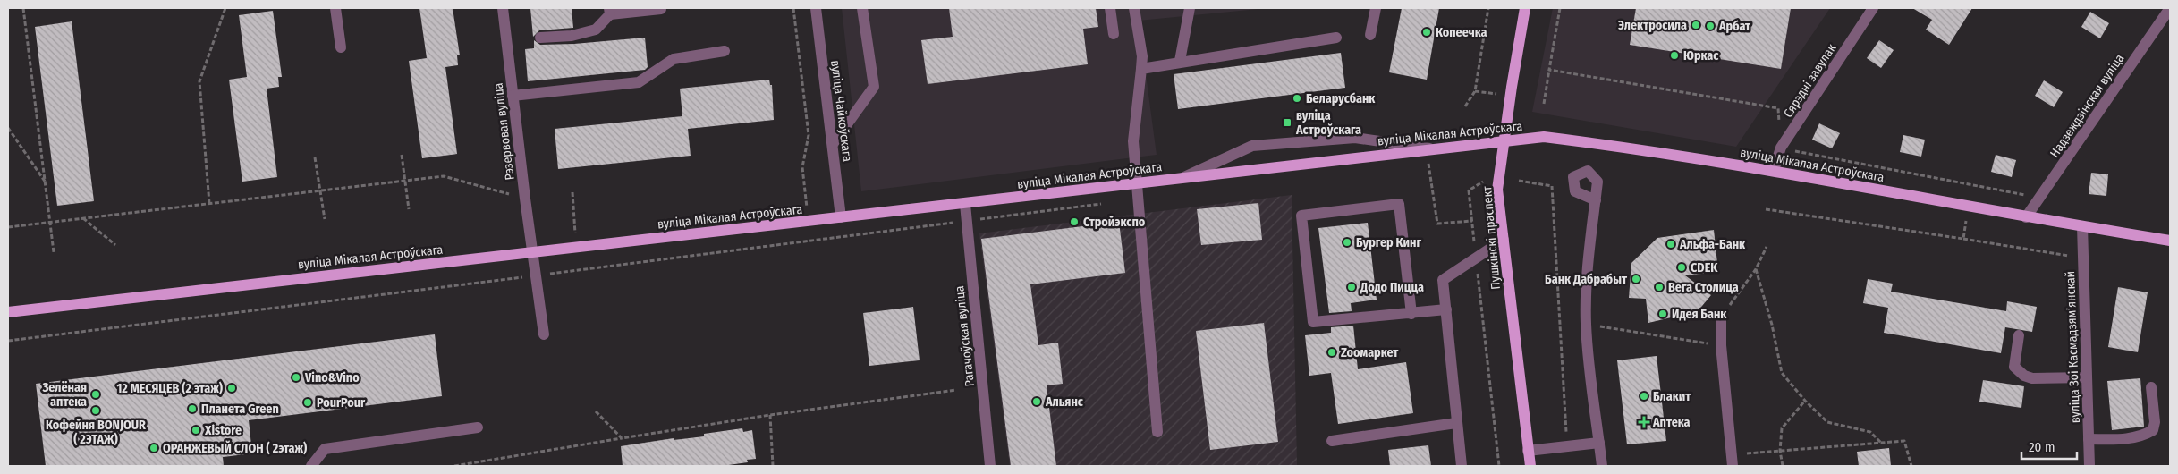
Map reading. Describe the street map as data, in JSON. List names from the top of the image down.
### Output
{
  "streets": {
    "main road": ["вуліца Мікалая Астроўскага", "Пушкінскі праспект"],
    "street": [
      "Сярэдні завулак",
      "Надзеждзінская вуліца",
      "вуліца Чайкоўскага",
      "Рэзервовая вуліца",
      "Рагачоўская вуліца",
      "вуліца Зоі Касмадзямʼянскай"
    ]
  },
  "crossings": [
    ["Сярэдні завулак", "вуліца Мікалая Астроўскага"],
    ["Надзеждзінская вуліца", "вуліца Мікалая Астроўскага"],
    ["вуліца Чайкоўскага", "вуліца Мікалая Астроўскага"],
    ["Рэзервовая вуліца", "вуліца Мікалая Астроўскага"],
    ["вуліца Мікалая Астроўскага", "Пушкінскі праспект"],
    ["вуліца Мікалая Астроўскага", "Рагачоўская вуліца"],
    ["вуліца Мікалая Астроўскага", "вуліца Зоі Касмадзямʼянскай"]
  ],
  "places": {
    "other": [
      "Электросила",
      "Арбат",
      "Копеечка",
      "Юркас",
      "Беларусбанк",
      "Стройэкспо",
      "Бургер Кинг",
      "Альфа-Банк",
      "CDEK",
      "Банк Дабрабыт",
      "Додо Пицца",
      "Вега Столица",
      "Идея Банк",
      "Zooмаркет",
      "Vino&Vino",
      "12 МЕСЯЦЕВ (2 этаж)",
      "Зелёная аптека",
      "Блакит",
      "Альянс",
      "PourPour",
      "Планета Green",
      "Кофейня BONJOUR ( 2ЭТАЖ)",
      "Xistore",
      "ОРАНЖЕВЫЙ СЛОН ( 2этаж)"
    ],
    "transit": ["вуліца Астроўскага"],
    "health": ["Аптека"]
  },
  "scale_bar": "20 m"
}
